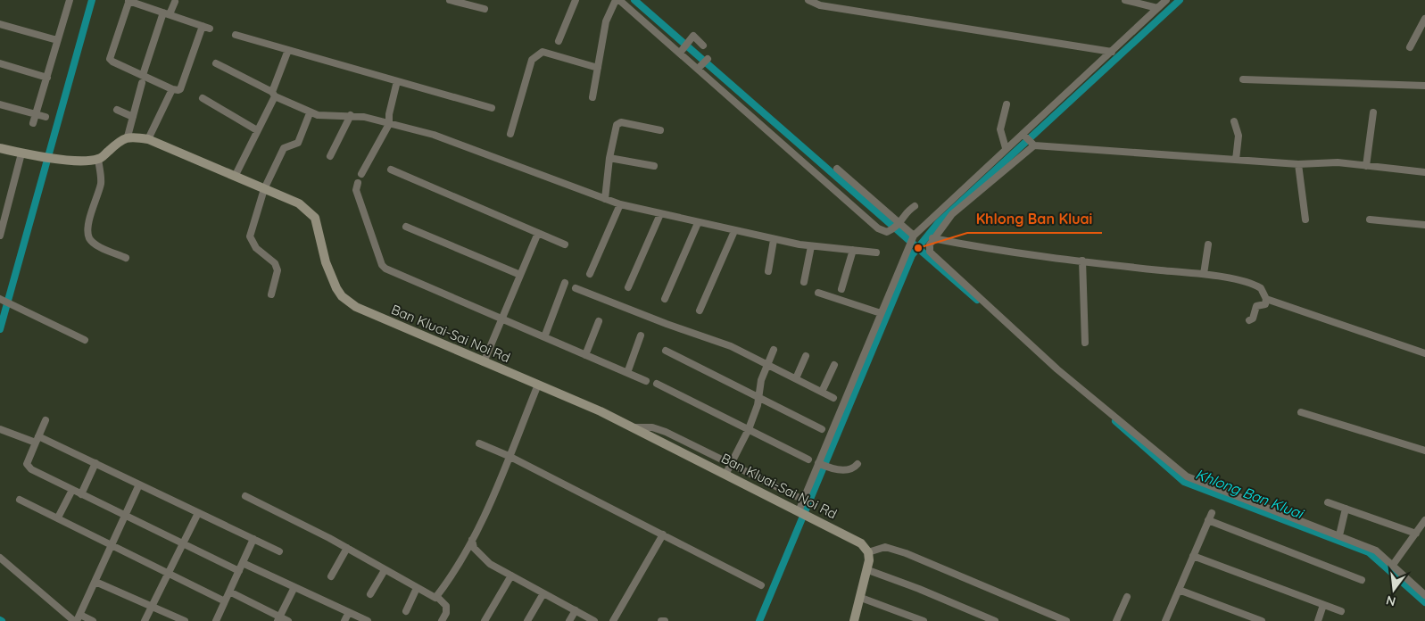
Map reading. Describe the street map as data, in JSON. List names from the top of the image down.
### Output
{
  "streets": {
    "street": ["Ban Kluai-Sai Noi Rd"]
  },
  "water": ["Khlong Ban Kluai"],
  "places": ["Khlong Ban Kluai"],
  "north": "bottom"
}
